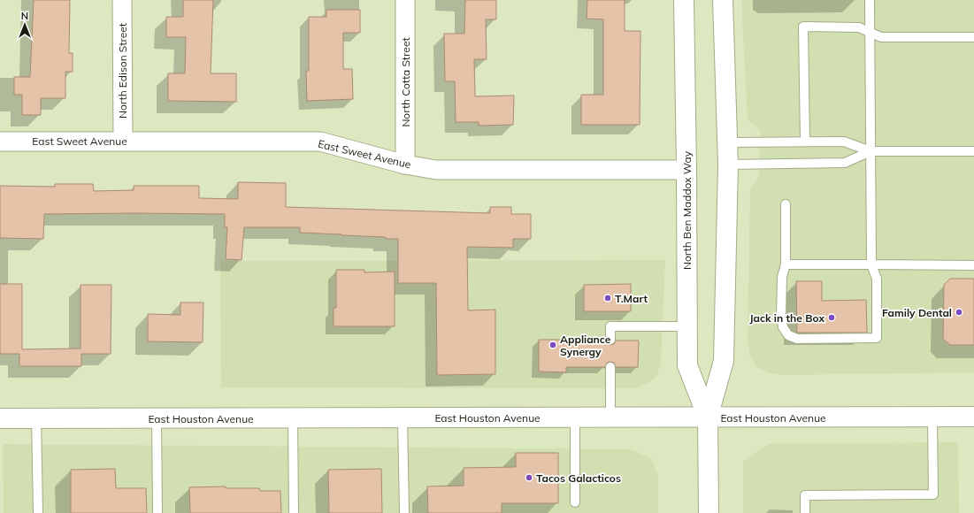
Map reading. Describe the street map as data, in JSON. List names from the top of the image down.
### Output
{
  "streets": {
    "main road": ["North Ben Maddox Way", "East Houston Avenue"],
    "street": ["North Edison Street", "North Cotta Street", "East Sweet Avenue"]
  },
  "crossings": [
    ["North Edison Street", "East Sweet Avenue"],
    ["North Cotta Street", "East Sweet Avenue"],
    ["East Sweet Avenue", "North Ben Maddox Way"],
    ["North Ben Maddox Way", "East Houston Avenue"]
  ],
  "places": [
    "T.Mart",
    "Family Dental",
    "Jack in the Box",
    "Appliance Synergy",
    "Tacos Galacticos"
  ],
  "north": "top"
}
